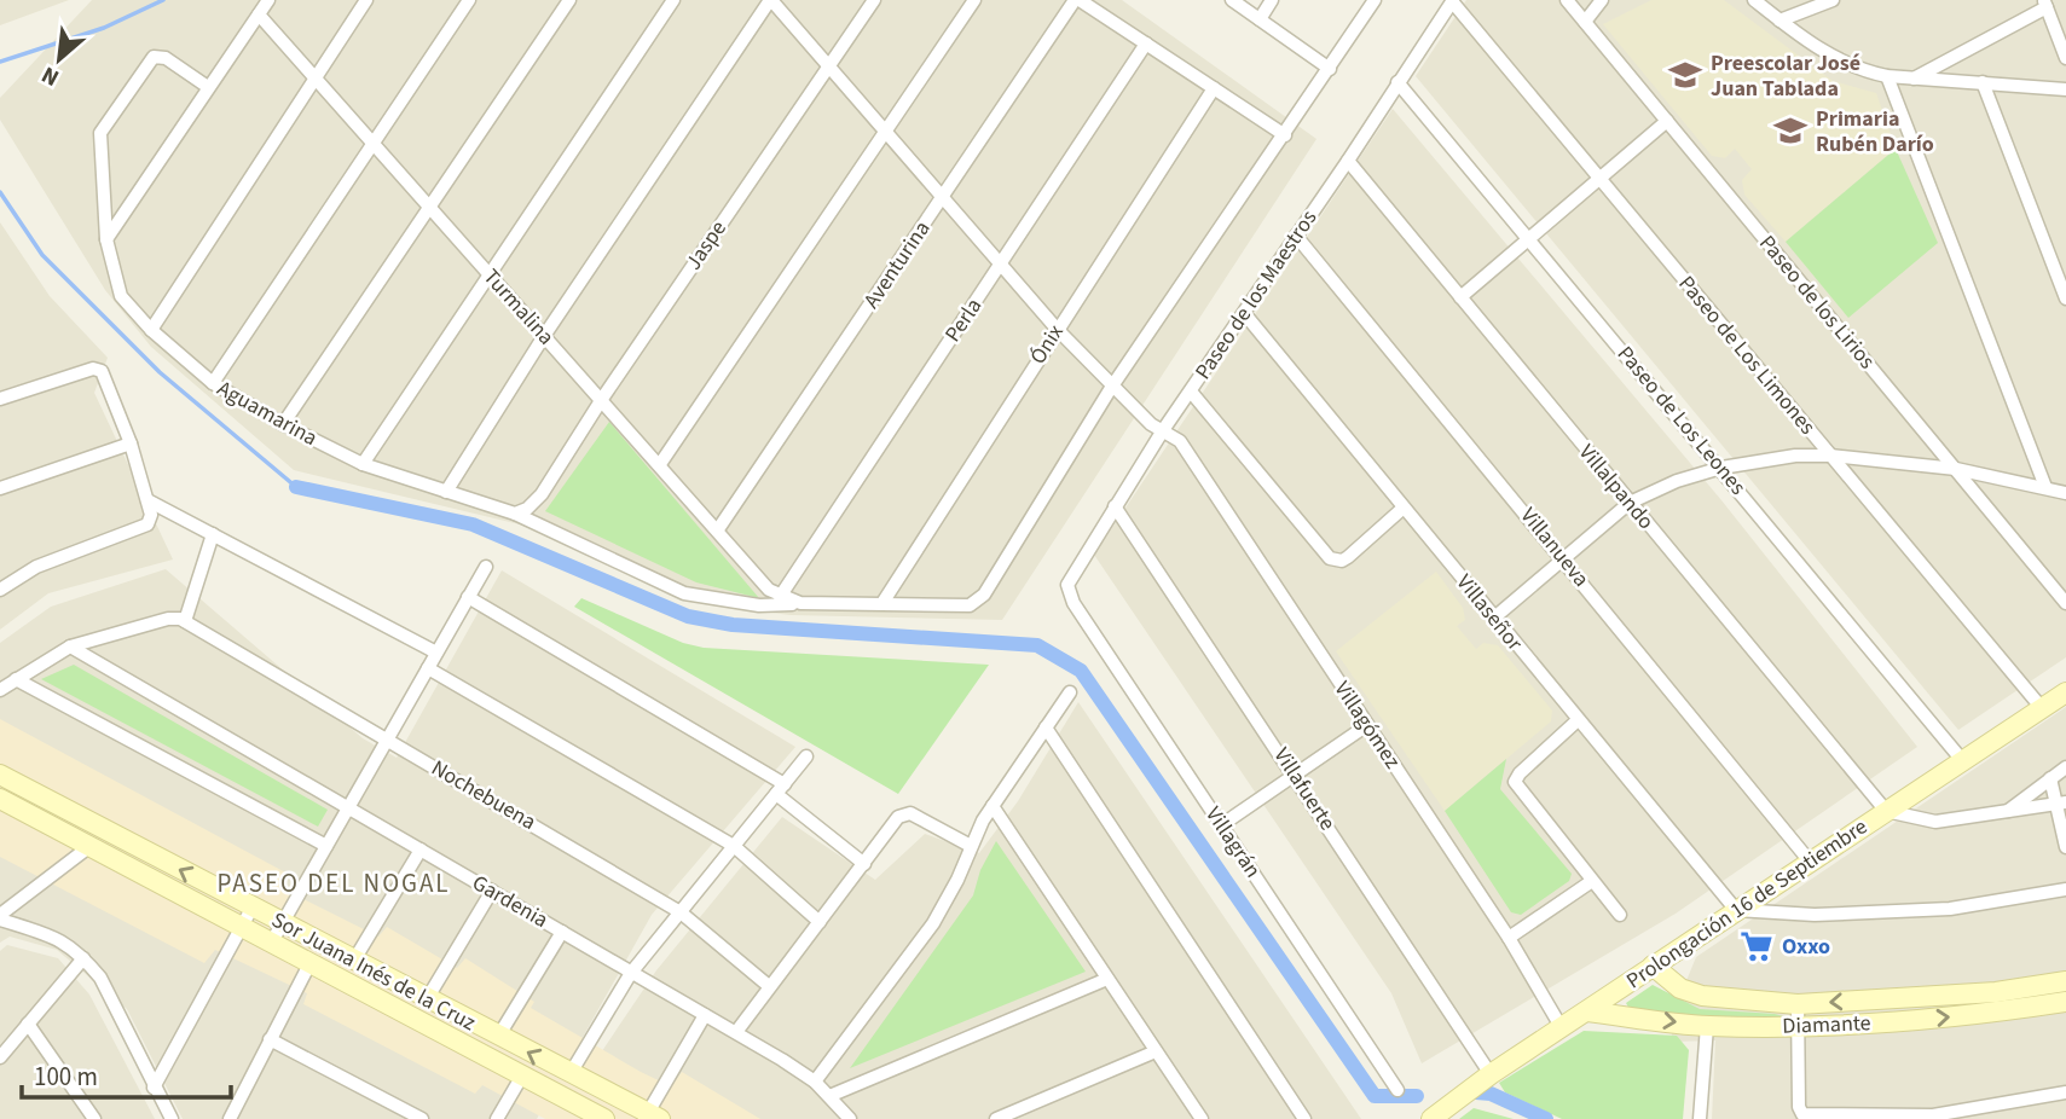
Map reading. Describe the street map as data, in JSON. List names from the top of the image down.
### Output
{
  "streets": {
    "street": [
      "Jaspe",
      "Aventurina",
      "Paseo de los Maestros",
      "Paseo de los Lirios",
      "Turmalina",
      "Perla",
      "Ónix",
      "Paseo de Los Limones",
      "Aguamarina",
      "Paseo de Los Leones",
      "Villalpando",
      "Villanueva",
      "Villaseñor",
      "Villagómez",
      "Villafuerte",
      "Nochebuena",
      "Villagrán",
      "Gardenia",
      "Prolongación 16 de Septiembre",
      "Sor Juana Inés de la Cruz",
      "Diamante"
    ]
  },
  "crossings": [
    ["Jaspe", "Turmalina"],
    ["Jaspe", "Aguamarina"],
    ["Jaspe", "Villagómez"],
    ["Aventurina", "Turmalina"],
    ["Aventurina", "Villagómez"],
    ["Paseo de los Maestros", "Paseo de Los Limones"],
    ["Paseo de los Maestros", "Paseo de Los Leones"],
    ["Paseo de los Maestros", "Villalpando"],
    ["Paseo de los Maestros", "Villanueva"],
    ["Paseo de los Maestros", "Villaseñor"],
    ["Paseo de los Maestros", "Villagómez"],
    ["Paseo de los Maestros", "Villafuerte"],
    ["Paseo de los Maestros", "Villagrán"],
    ["Turmalina", "Perla"],
    ["Perla", "Villagómez"],
    ["Ónix", "Villagómez"],
    ["Paseo de Los Limones", "Prolongación 16 de Septiembre"],
    ["Paseo de Los Leones", "Prolongación 16 de Septiembre"],
    ["Villalpando", "Prolongación 16 de Septiembre"],
    ["Villanueva", "Prolongación 16 de Septiembre"],
    ["Villaseñor", "Prolongación 16 de Septiembre"],
    ["Villagómez", "Prolongación 16 de Septiembre"],
    ["Villafuerte", "Prolongación 16 de Septiembre"],
    ["Prolongación 16 de Septiembre", "Diamante"]
  ],
  "districts": ["PASEO DEL NOGAL"],
  "places": {
    "school or university": ["Preescolar José Juan Tablada", "Primaria Rubén Darío"],
    "supermarket": ["Oxxo"]
  },
  "scale_bar": "100 m",
  "north": "bottom left"
}
